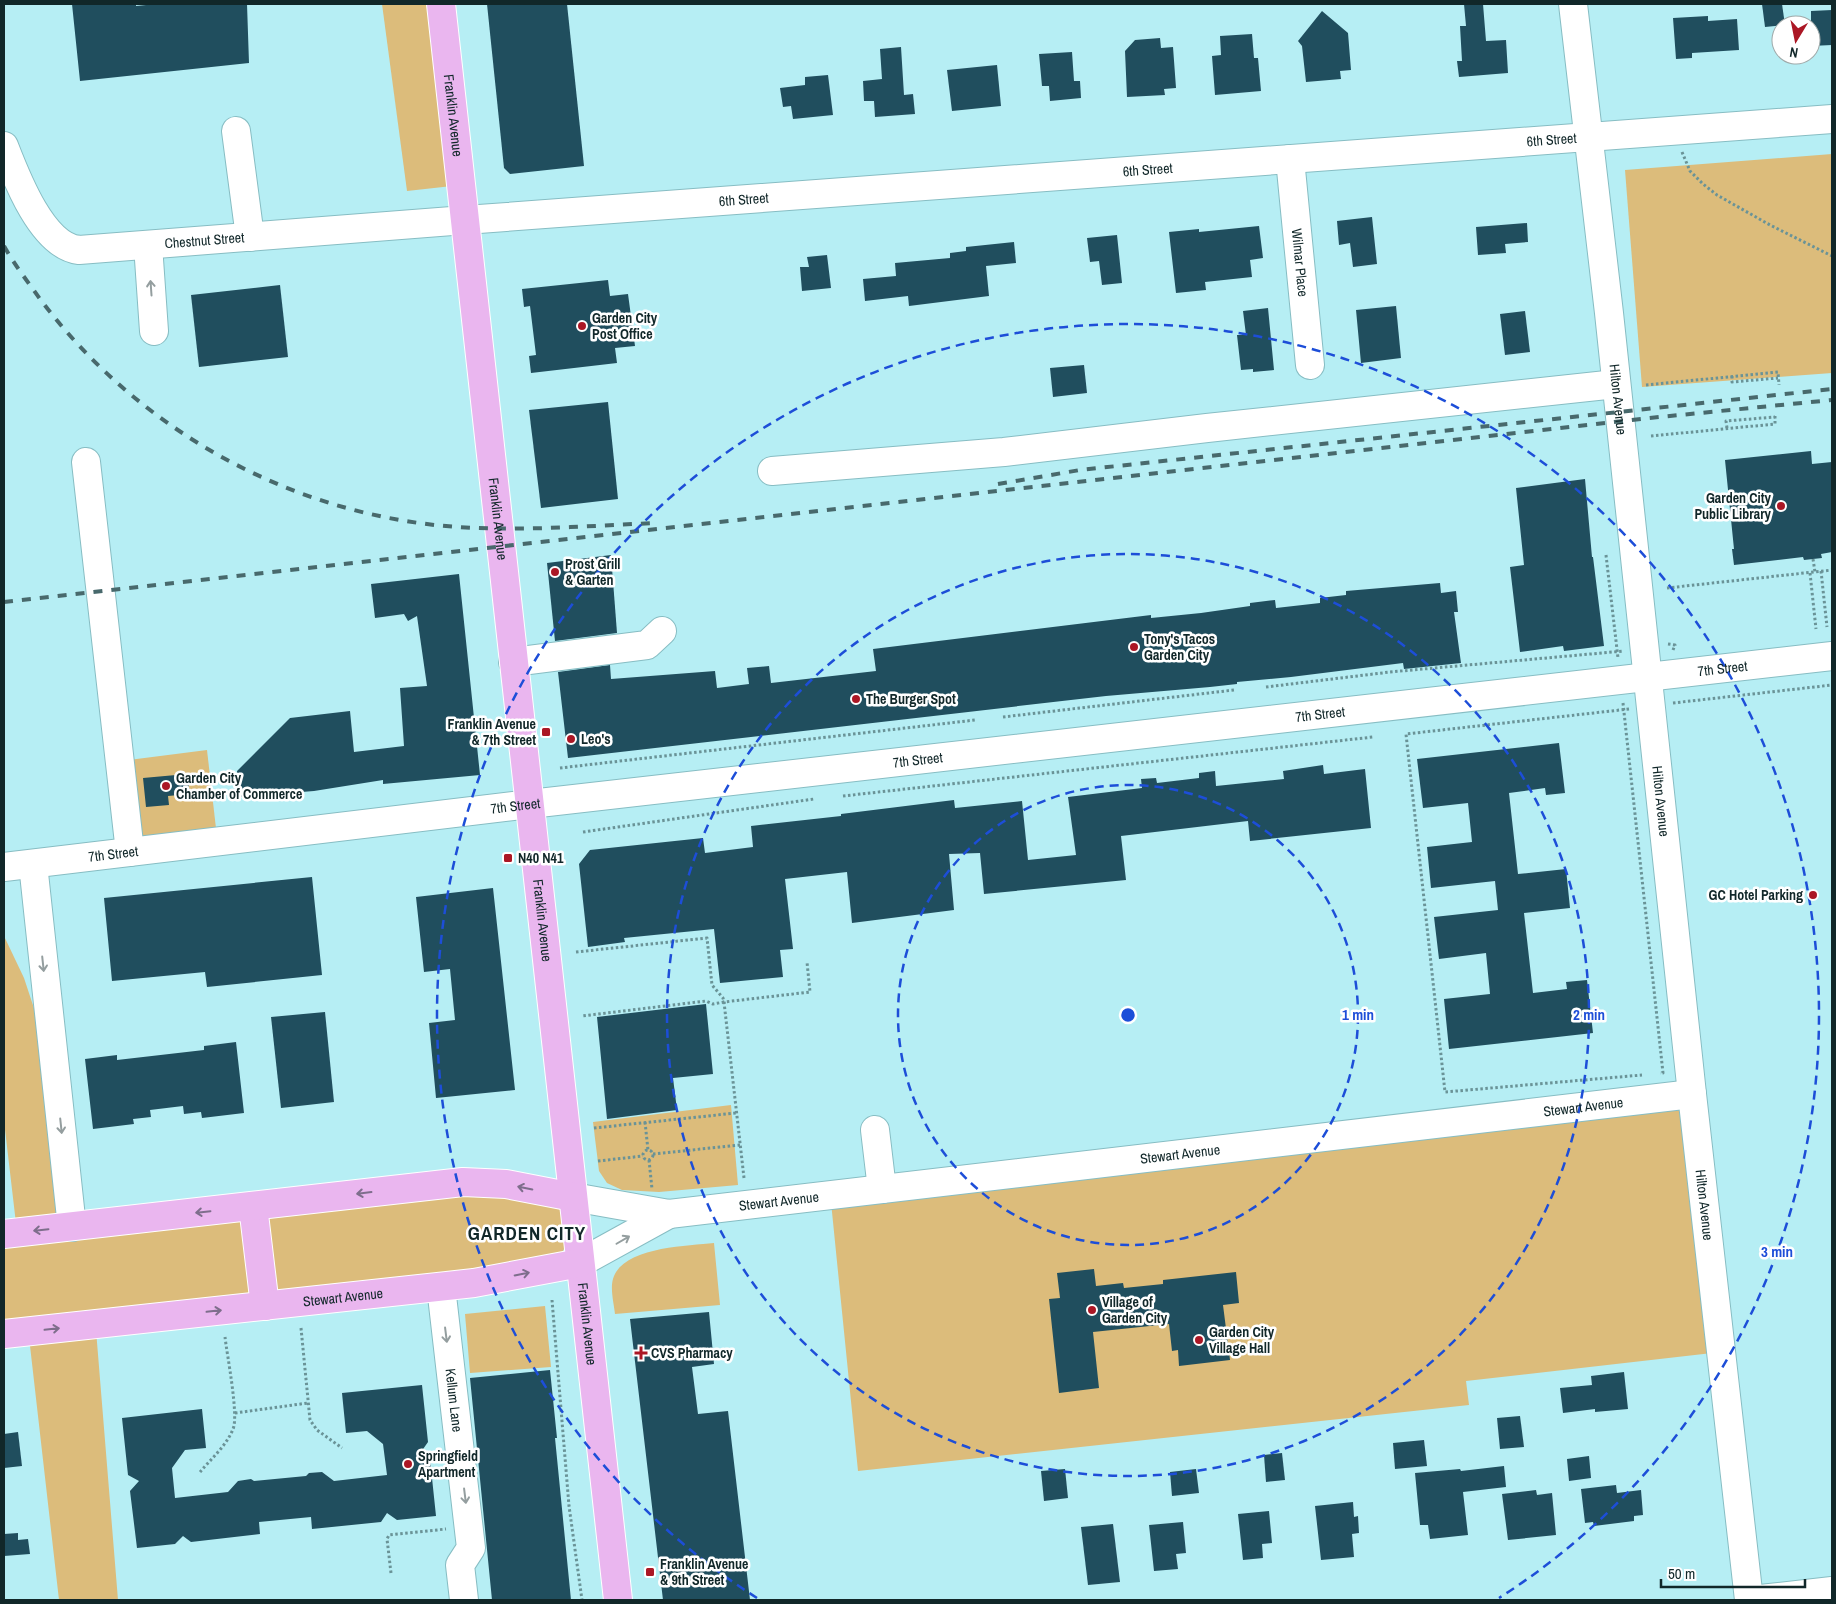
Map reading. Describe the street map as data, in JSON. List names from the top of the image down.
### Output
{
  "streets": {
    "main road": ["Franklin Avenue", "Stewart Avenue"],
    "street": [
      "6th Street",
      "Chestnut Street",
      "Wilmar Place",
      "Hilton Avenue",
      "7th Street",
      "Kellum Lane"
    ]
  },
  "crossings": [
    ["Franklin Avenue", "6th Street"],
    ["Franklin Avenue", "Chestnut Street"],
    ["Franklin Avenue", "7th Street"],
    ["Franklin Avenue", "Stewart Avenue"],
    ["6th Street", "Chestnut Street"],
    ["6th Street", "Wilmar Place"],
    ["6th Street", "Hilton Avenue"],
    ["Hilton Avenue", "7th Street"],
    ["Hilton Avenue", "Stewart Avenue"],
    ["Stewart Avenue", "Kellum Lane"]
  ],
  "one_way": ["Kellum Lane"],
  "districts": ["GARDEN CITY"],
  "places": {
    "other": [
      "Garden City Post Office",
      "Garden City Public Library",
      "Prost Grill & Garten",
      "Tony's Tacos Garden City",
      "The Burger Spot",
      "Leo's",
      "Garden City Chamber of Commerce",
      "GC Hotel Parking",
      "Village of Garden City",
      "Garden City Village Hall",
      "Springfield Apartment"
    ],
    "transit": ["Franklin Avenue & 7th Street", "N40 N41", "Franklin Avenue & 9th Street"],
    "health": ["CVS Pharmacy"]
  },
  "scale_bar": "50 m",
  "north": "bottom",
  "rings": ["1 min", "2 min", "3 min"]
}
